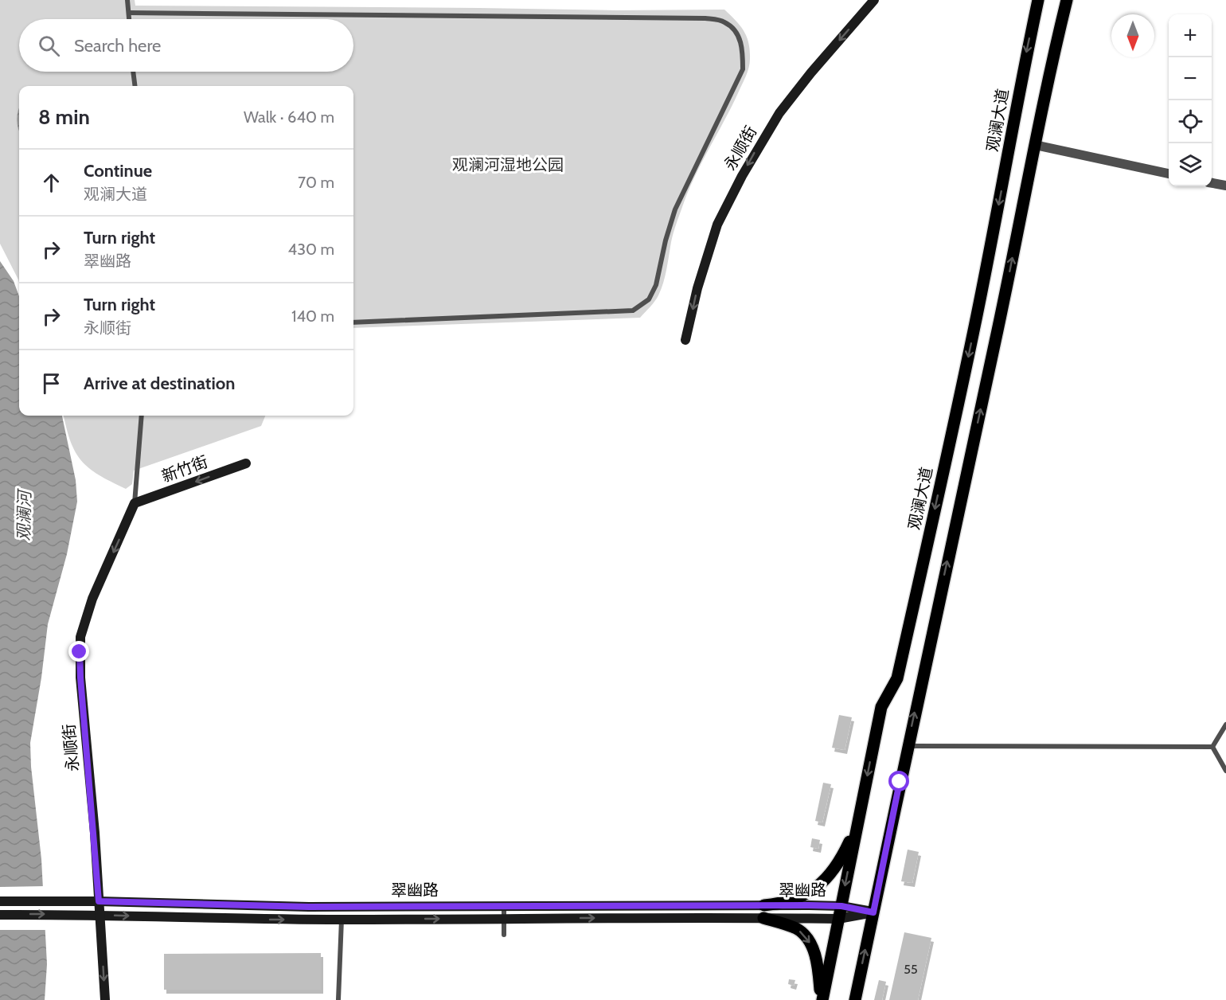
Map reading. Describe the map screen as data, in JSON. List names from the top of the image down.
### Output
{
  "streets": {
    "main road": [
      "观澜大道",
      "永顺街",
      "新竹街",
      "翠幽路"
    ]
  },
  "crossings": [
    ["观澜大道", "翠幽路"],
    ["永顺街", "新竹街"],
    ["永顺街", "翠幽路"]
  ],
  "one_way": ["永顺街", "新竹街"],
  "water": ["观澜河"],
  "parks": ["观澜河湿地公园"],
  "house_numbers": ["55"],
  "north": "bottom",
  "page": {
    "map_buttons": ["+", "−"],
    "search": "Search here",
    "heading": ["8 min", "Walk · 640 m"],
    "list": [
      ["Continue", "观澜大道", "70 m"],
      ["Turn right", "翠幽路", "430 m"],
      ["Turn right", "永顺街", "140 m"],
      "Arrive at destination"
    ]
  }
}
